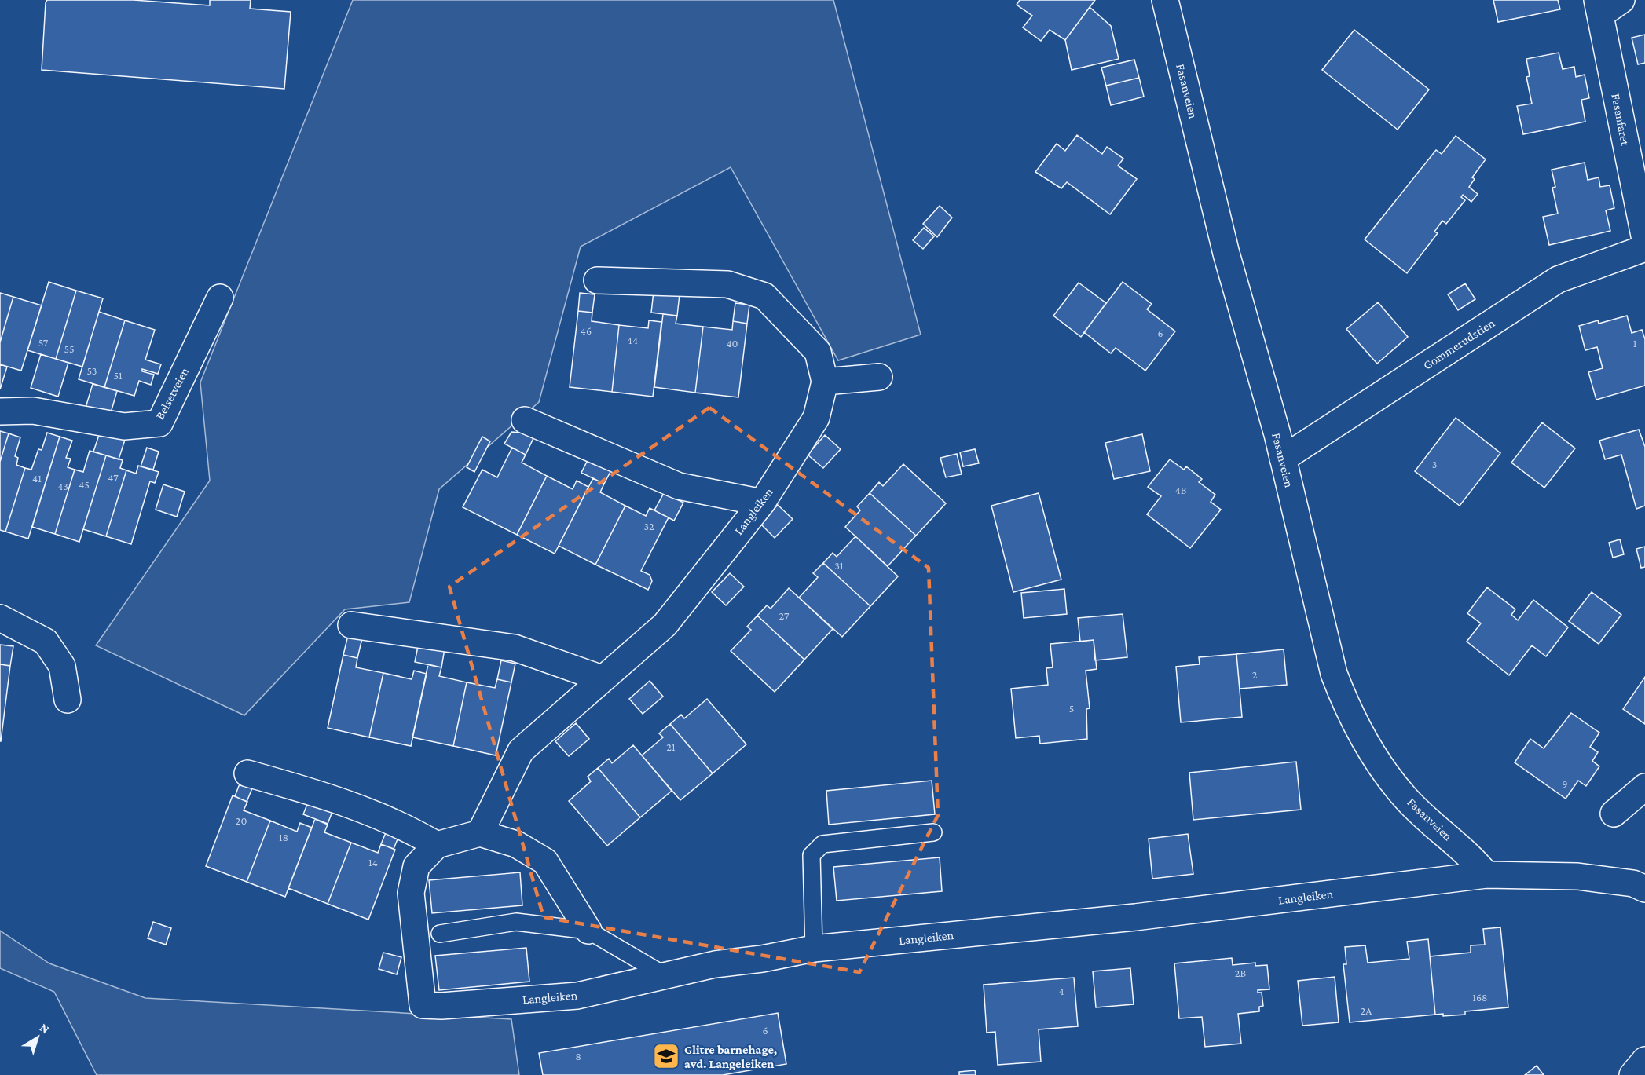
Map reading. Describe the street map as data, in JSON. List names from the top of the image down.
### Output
{
  "streets": {
    "street": [
      "Fasanveien",
      "Fasanfaret",
      "Gommerudstien",
      "Belsetveien",
      "Langleiken"
    ]
  },
  "crossings": [
    ["Fasanveien", "Gommerudstien"],
    ["Fasanveien", "Langleiken"]
  ],
  "places": {
    "school or university": ["Glitre barnehage, avd. Langeleiken"]
  },
  "house_numbers": [
    "46",
    "6",
    "44",
    "57",
    "40",
    "1",
    "55",
    "53",
    "51",
    "3",
    "47",
    "41",
    "45",
    "43",
    "4B",
    "32",
    "31",
    "27",
    "2",
    "5",
    "21",
    "9",
    "20",
    "18",
    "14",
    "2B",
    "4",
    "168",
    "2A",
    "6",
    "8"
  ],
  "north": "top right"
}
